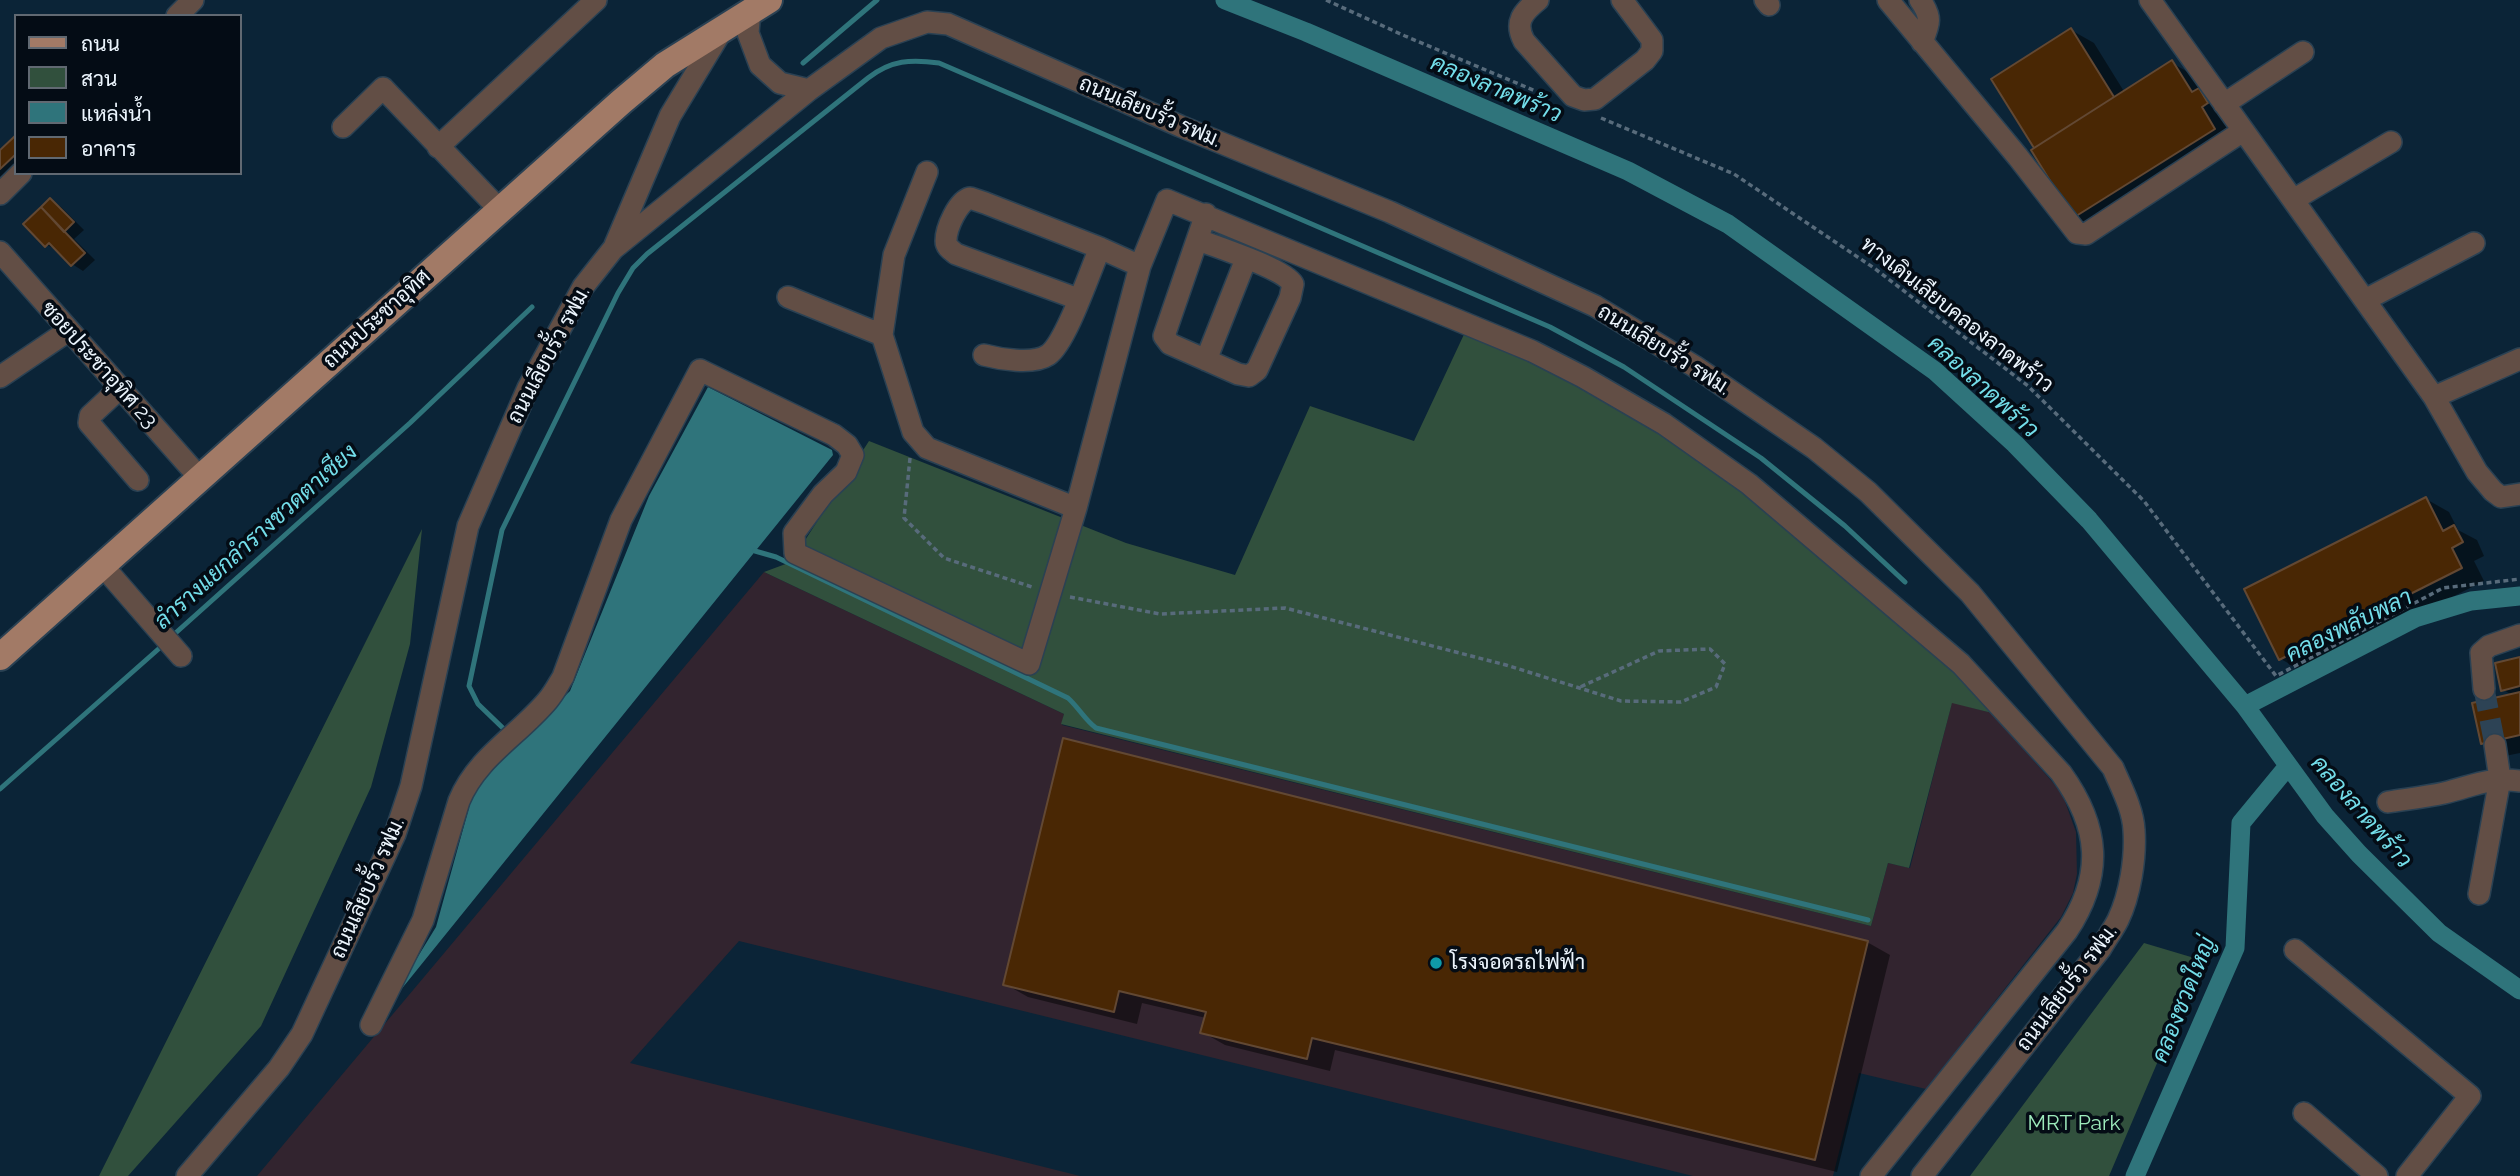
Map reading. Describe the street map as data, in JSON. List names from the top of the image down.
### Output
{
  "streets": {
    "main road": ["ถนนประชาอุทิศ"],
    "street": ["ถนนเลียบรั้ว รฟม.", "ซอยประชาอุทิศ 23"],
    "path": ["ทางเดินเลียบคลองลาดพร้าว"]
  },
  "crossings": [
    ["ถนนประชาอุทิศ", "ซอยประชาอุทิศ 23"]
  ],
  "water": [
    "คลองลาดพร้าว",
    "ลำรางแยกลำรางชวดตาเชียง",
    "คลองพลับพลา",
    "คลองชวดใหญ่"
  ],
  "parks": ["MRT Park"],
  "places": ["โรงจอดรถไฟฟ้า"],
  "legend": [
    "ถนน",
    "สวน",
    "แหล่งน้ำ",
    "อาคาร"
  ]
}
